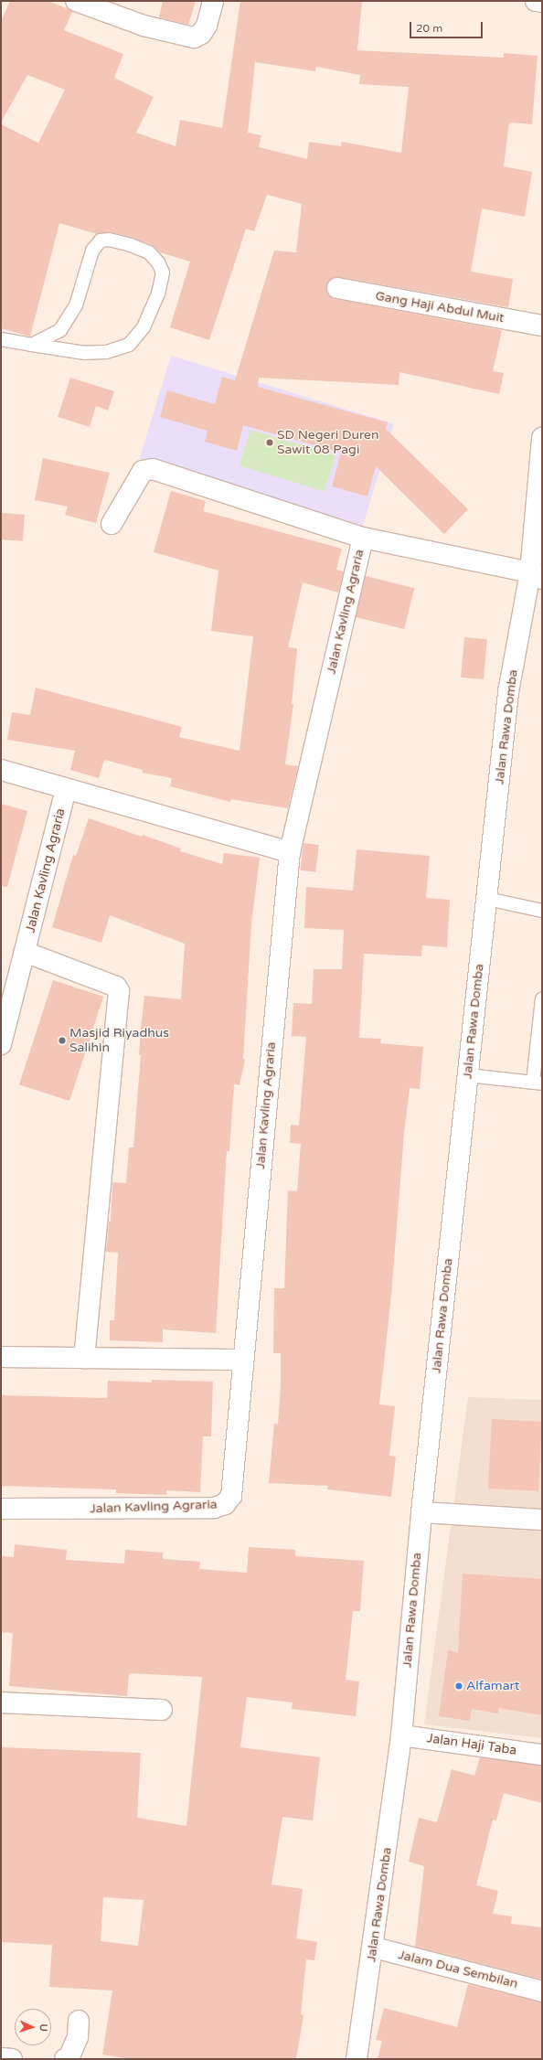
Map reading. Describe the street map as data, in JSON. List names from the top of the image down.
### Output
{
  "streets": {
    "street": [
      "Gang Haji Abdul Muit",
      "Jalan Kavling Agraria",
      "Jalan Rawa Domba",
      "Jalan Haji Taba",
      "Jalam Dua Sembilan"
    ]
  },
  "crossings": [
    ["Jalan Kavling Agraria", "Jalan Rawa Domba"],
    ["Jalan Rawa Domba", "Jalan Haji Taba"],
    ["Jalan Rawa Domba", "Jalam Dua Sembilan"]
  ],
  "places": ["SD Negeri Duren Sawit 08 Pagi", "Masjid Riyadhus Salihin", "Alfamart"],
  "scale_bar": "20 m",
  "north": "right"
}
